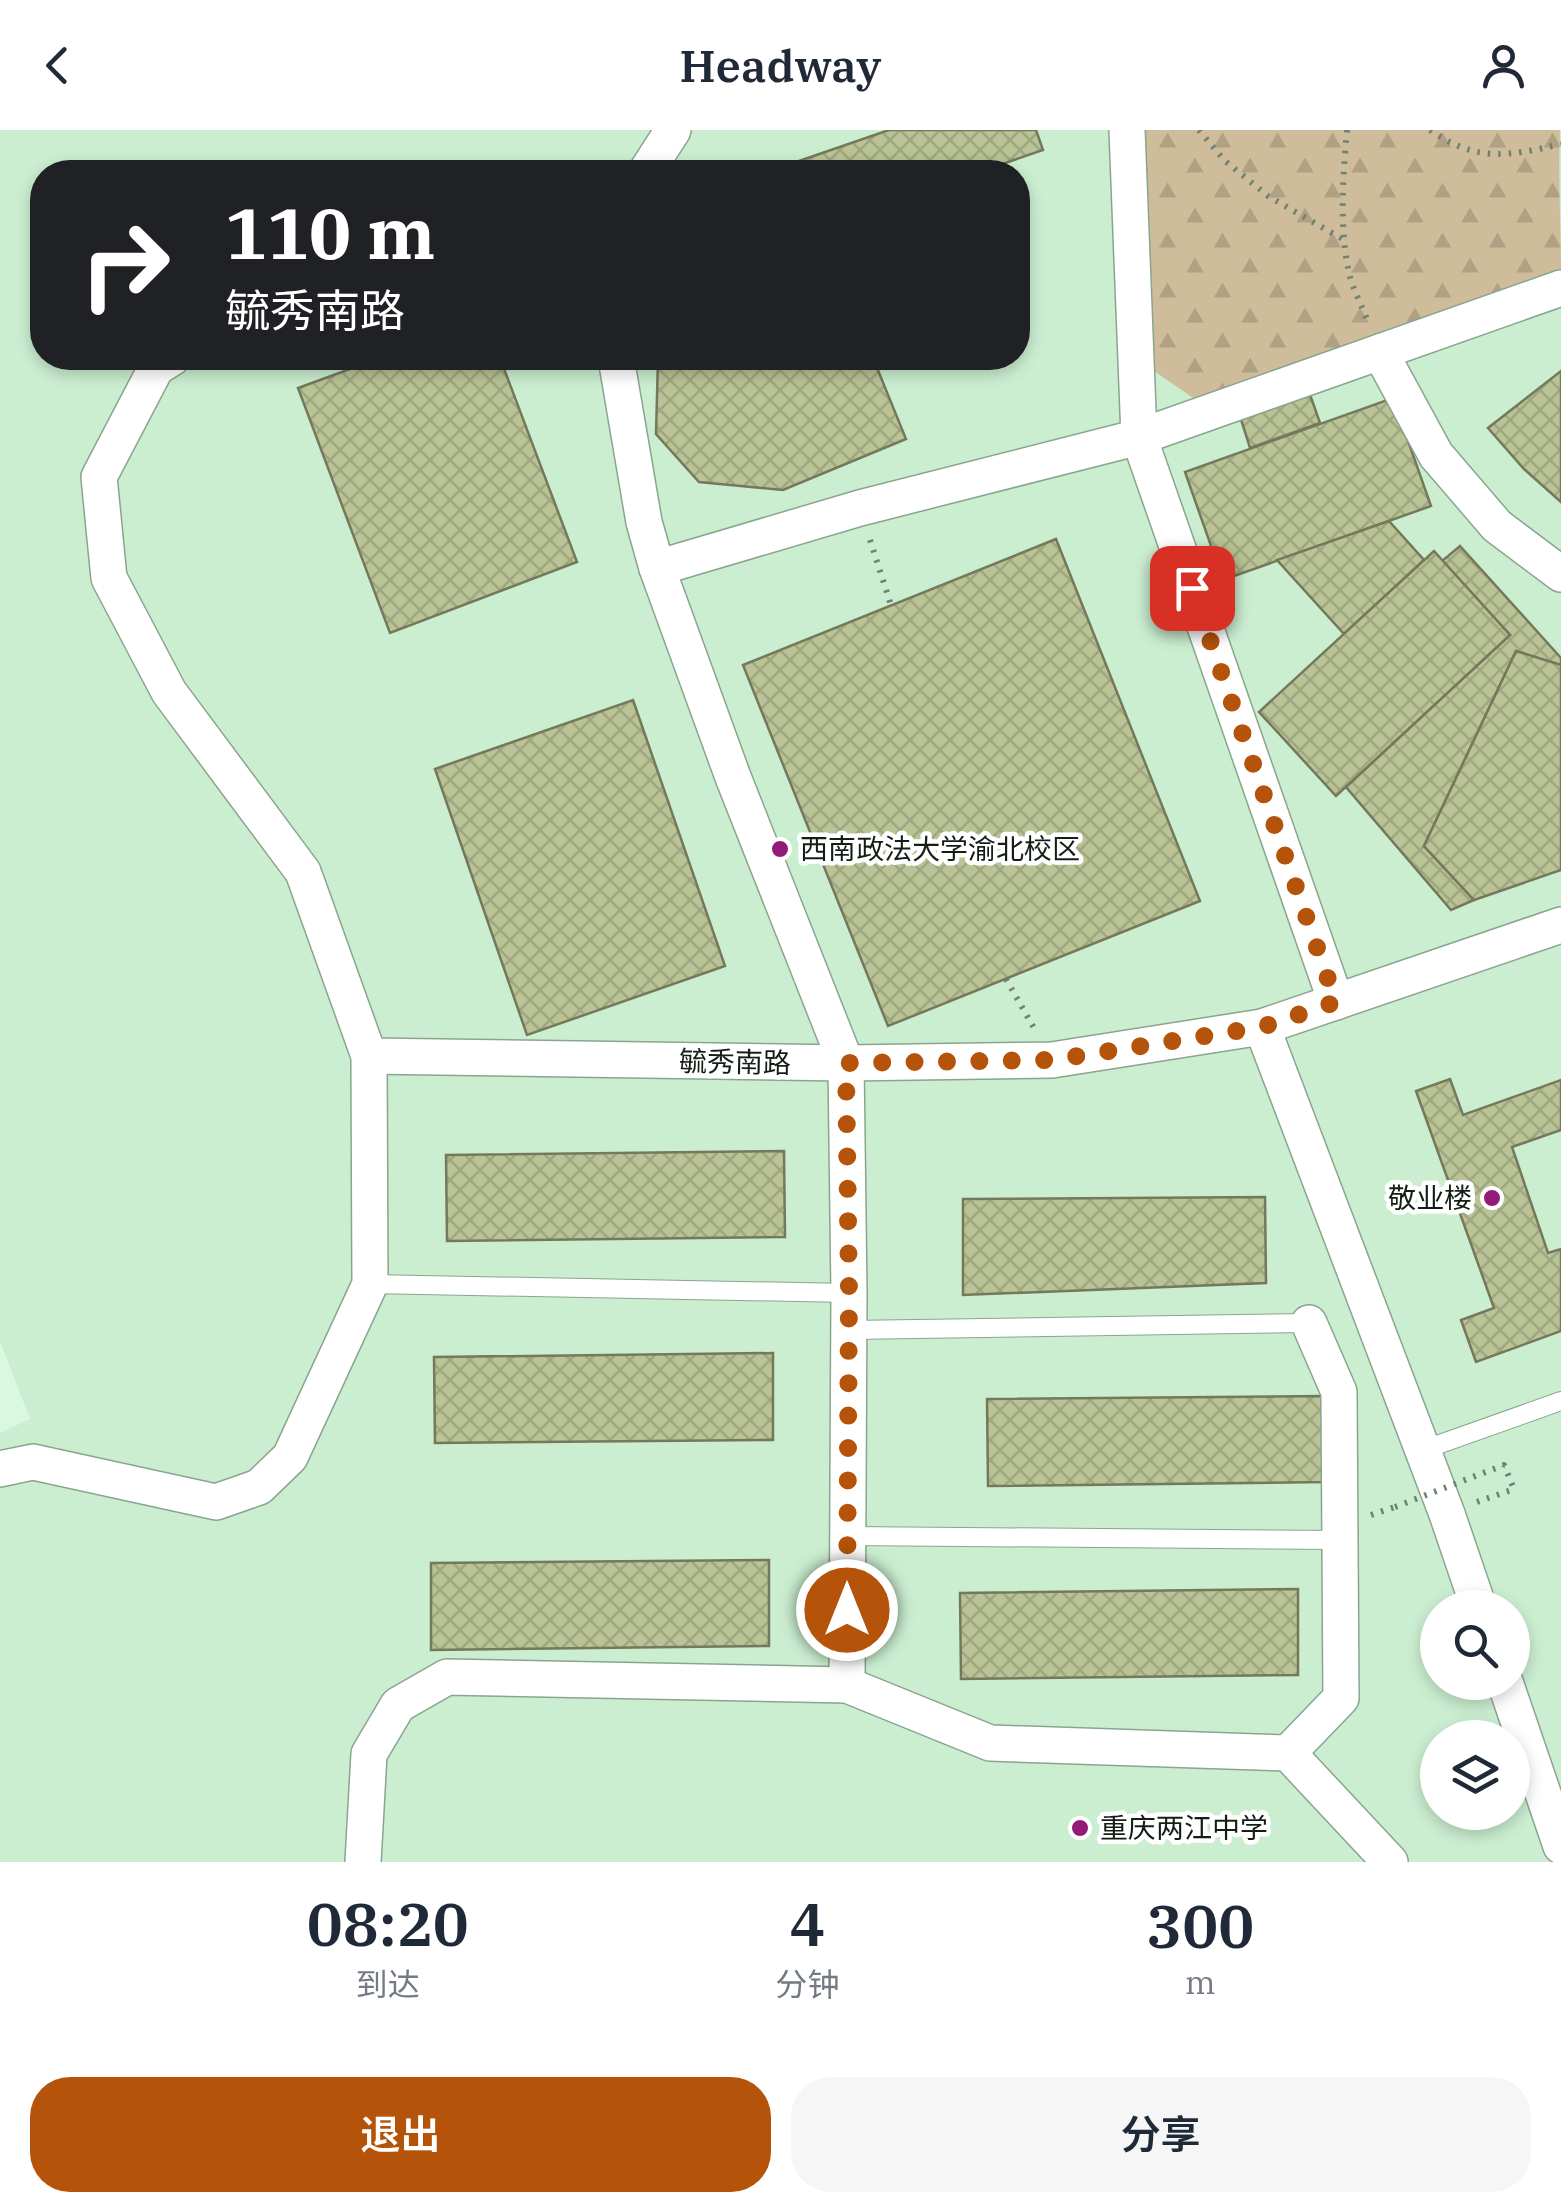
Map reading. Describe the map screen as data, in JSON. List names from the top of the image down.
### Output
{
  "streets": {
    "street": ["毓秀南路"]
  },
  "places": ["西南政法大学渝北校区", "敬业楼", "重庆两江中学"],
  "page": {
    "header": "Headway",
    "turn": ["110 m", "毓秀南路"],
    "eta": [
      "08:20",
      "到达",
      "4",
      "分钟",
      "300",
      "m"
    ],
    "buttons": ["退出", "分享"]
  }
}
